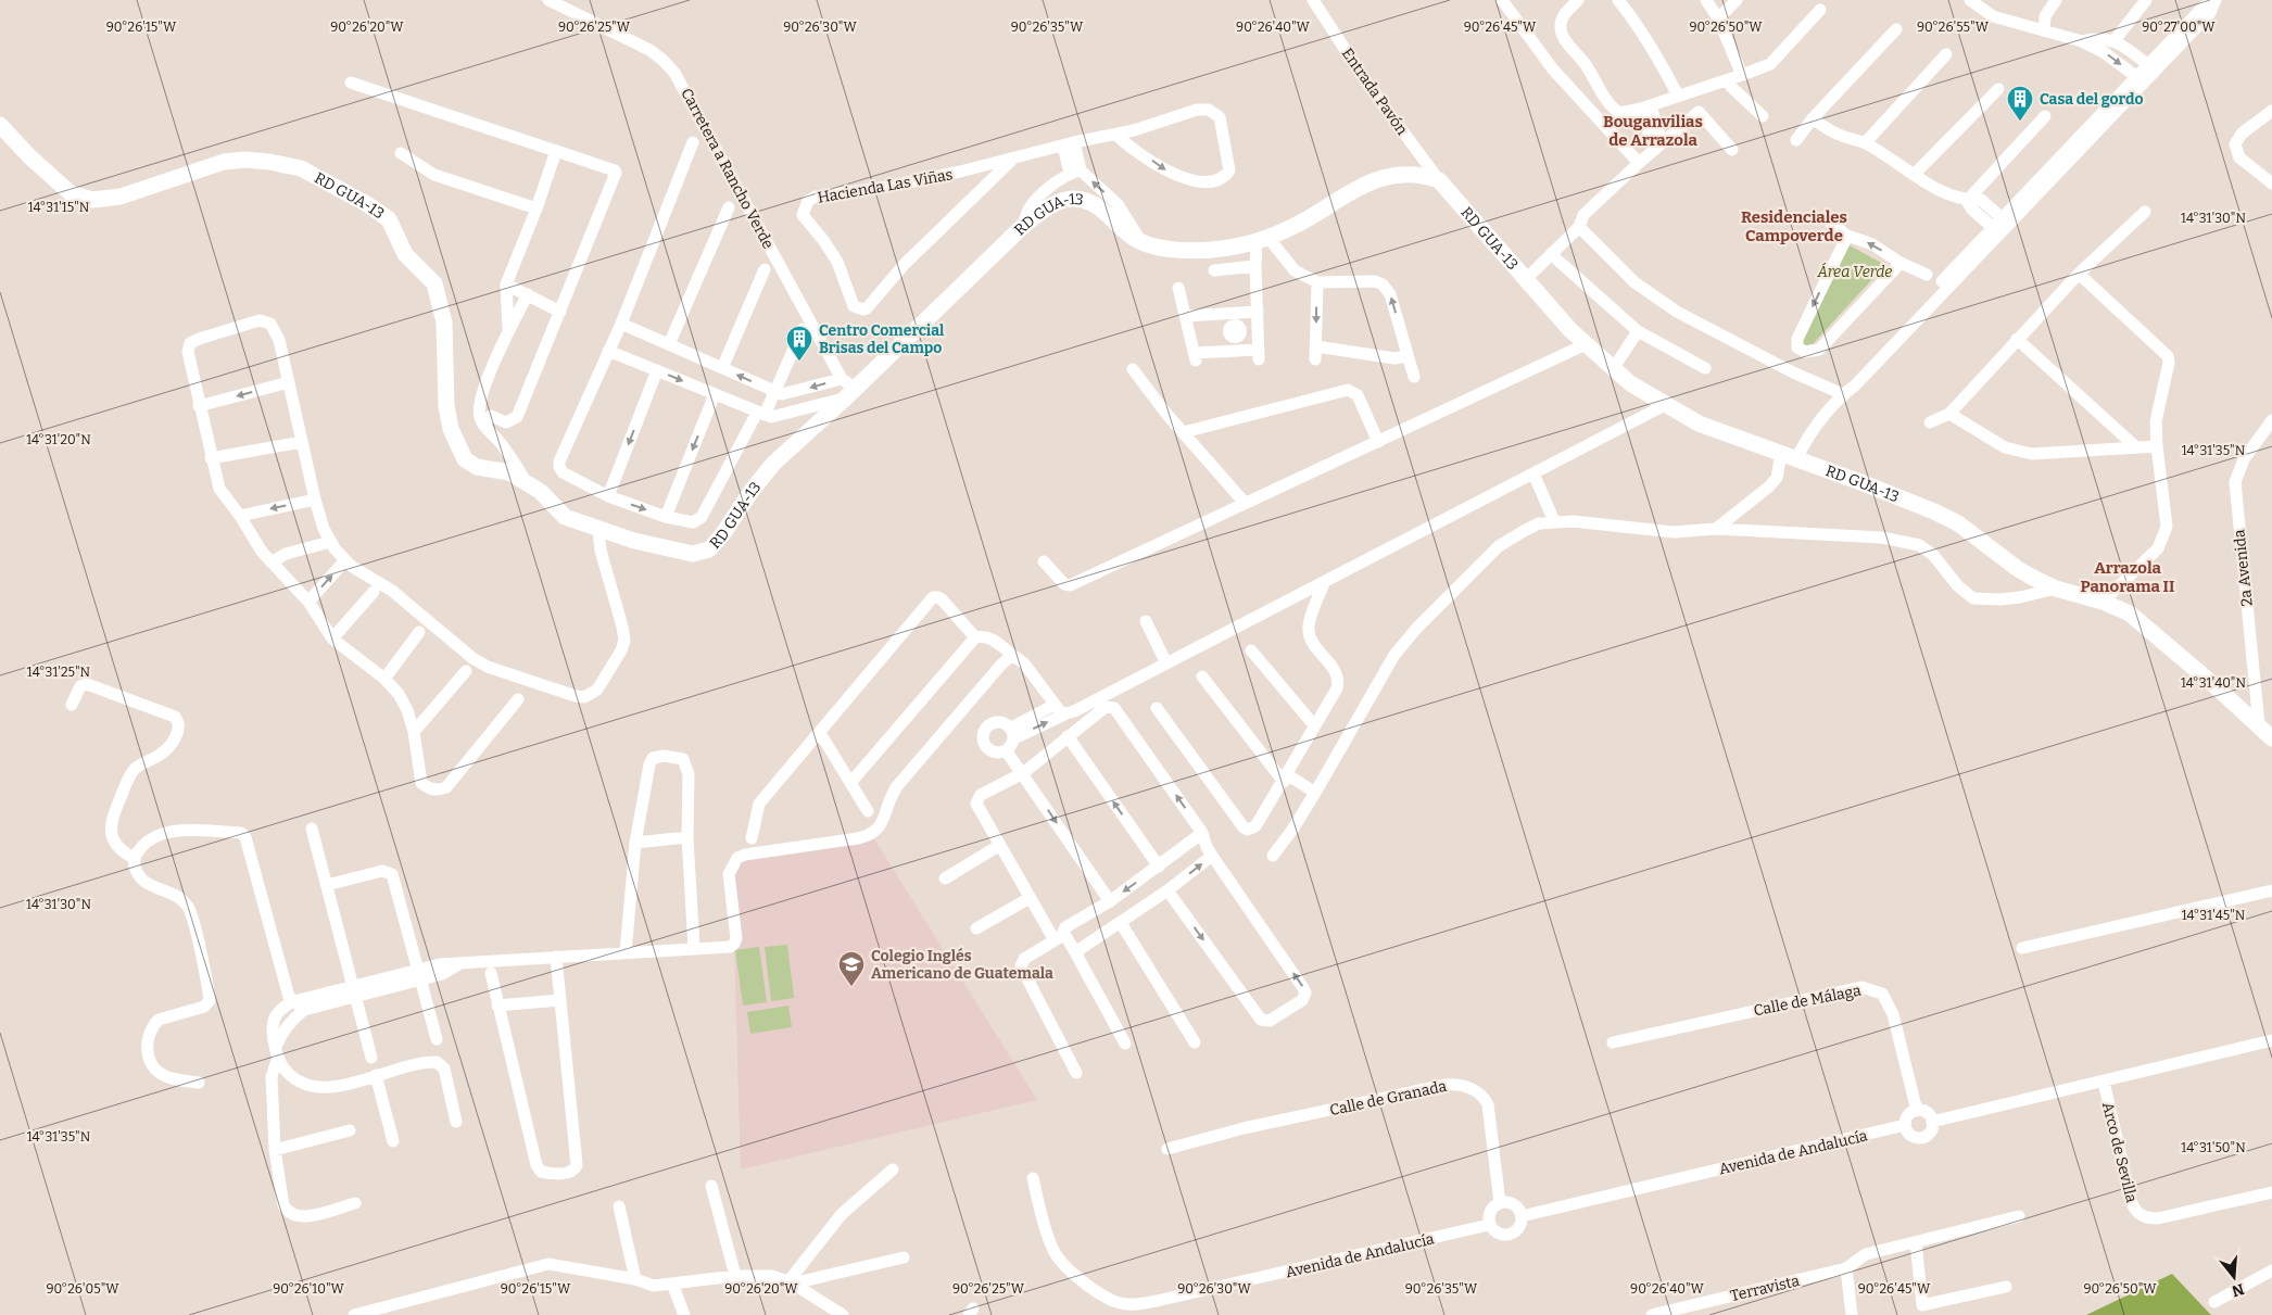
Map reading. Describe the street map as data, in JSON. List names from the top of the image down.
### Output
{
  "streets": {
    "main road": ["RD GUA-13"],
    "street": [
      "Entrada Pavón",
      "Carretera a Rancho Verde",
      "Hacienda Las Viñas",
      "2a Avenida",
      "Calle de Málaga",
      "Calle de Granada",
      "Avenida de Andalucía",
      "Arco de Sevilla",
      "Terravista"
    ]
  },
  "crossings": [
    ["Entrada Pavón", "RD GUA-13"],
    ["Carretera a Rancho Verde", "RD GUA-13"],
    ["RD GUA-13", "2a Avenida"],
    ["Calle de Málaga", "Avenida de Andalucía"],
    ["Calle de Granada", "Avenida de Andalucía"]
  ],
  "districts": ["Bouganvilias de Arrazola", "Residenciales Campoverde", "Arrazola Panorama II"],
  "parks": ["Área Verde"],
  "places": {
    "building": ["Casa del gordo", "Centro Comercial Brisas del Campo"],
    "school or university": ["Colegio Inglés Americano de Guatemala"]
  },
  "north": "bottom",
  "coordinates": [
    "90°26'15\"W",
    "90°26'20\"W",
    "90°26'25\"W",
    "90°26'30\"W",
    "90°26'35\"W",
    "90°26'40\"W",
    "90°26'45\"W",
    "90°26'50\"W",
    "90°26'55\"W",
    "90°27'00\"W",
    "14°31'15\"N",
    "14°31'30\"N",
    "14°31'20\"N",
    "14°31'35\"N",
    "14°31'25\"N",
    "14°31'40\"N",
    "14°31'45\"N",
    "14°31'50\"N",
    "90°26'05\"W",
    "90°26'10\"W"
  ]
}
